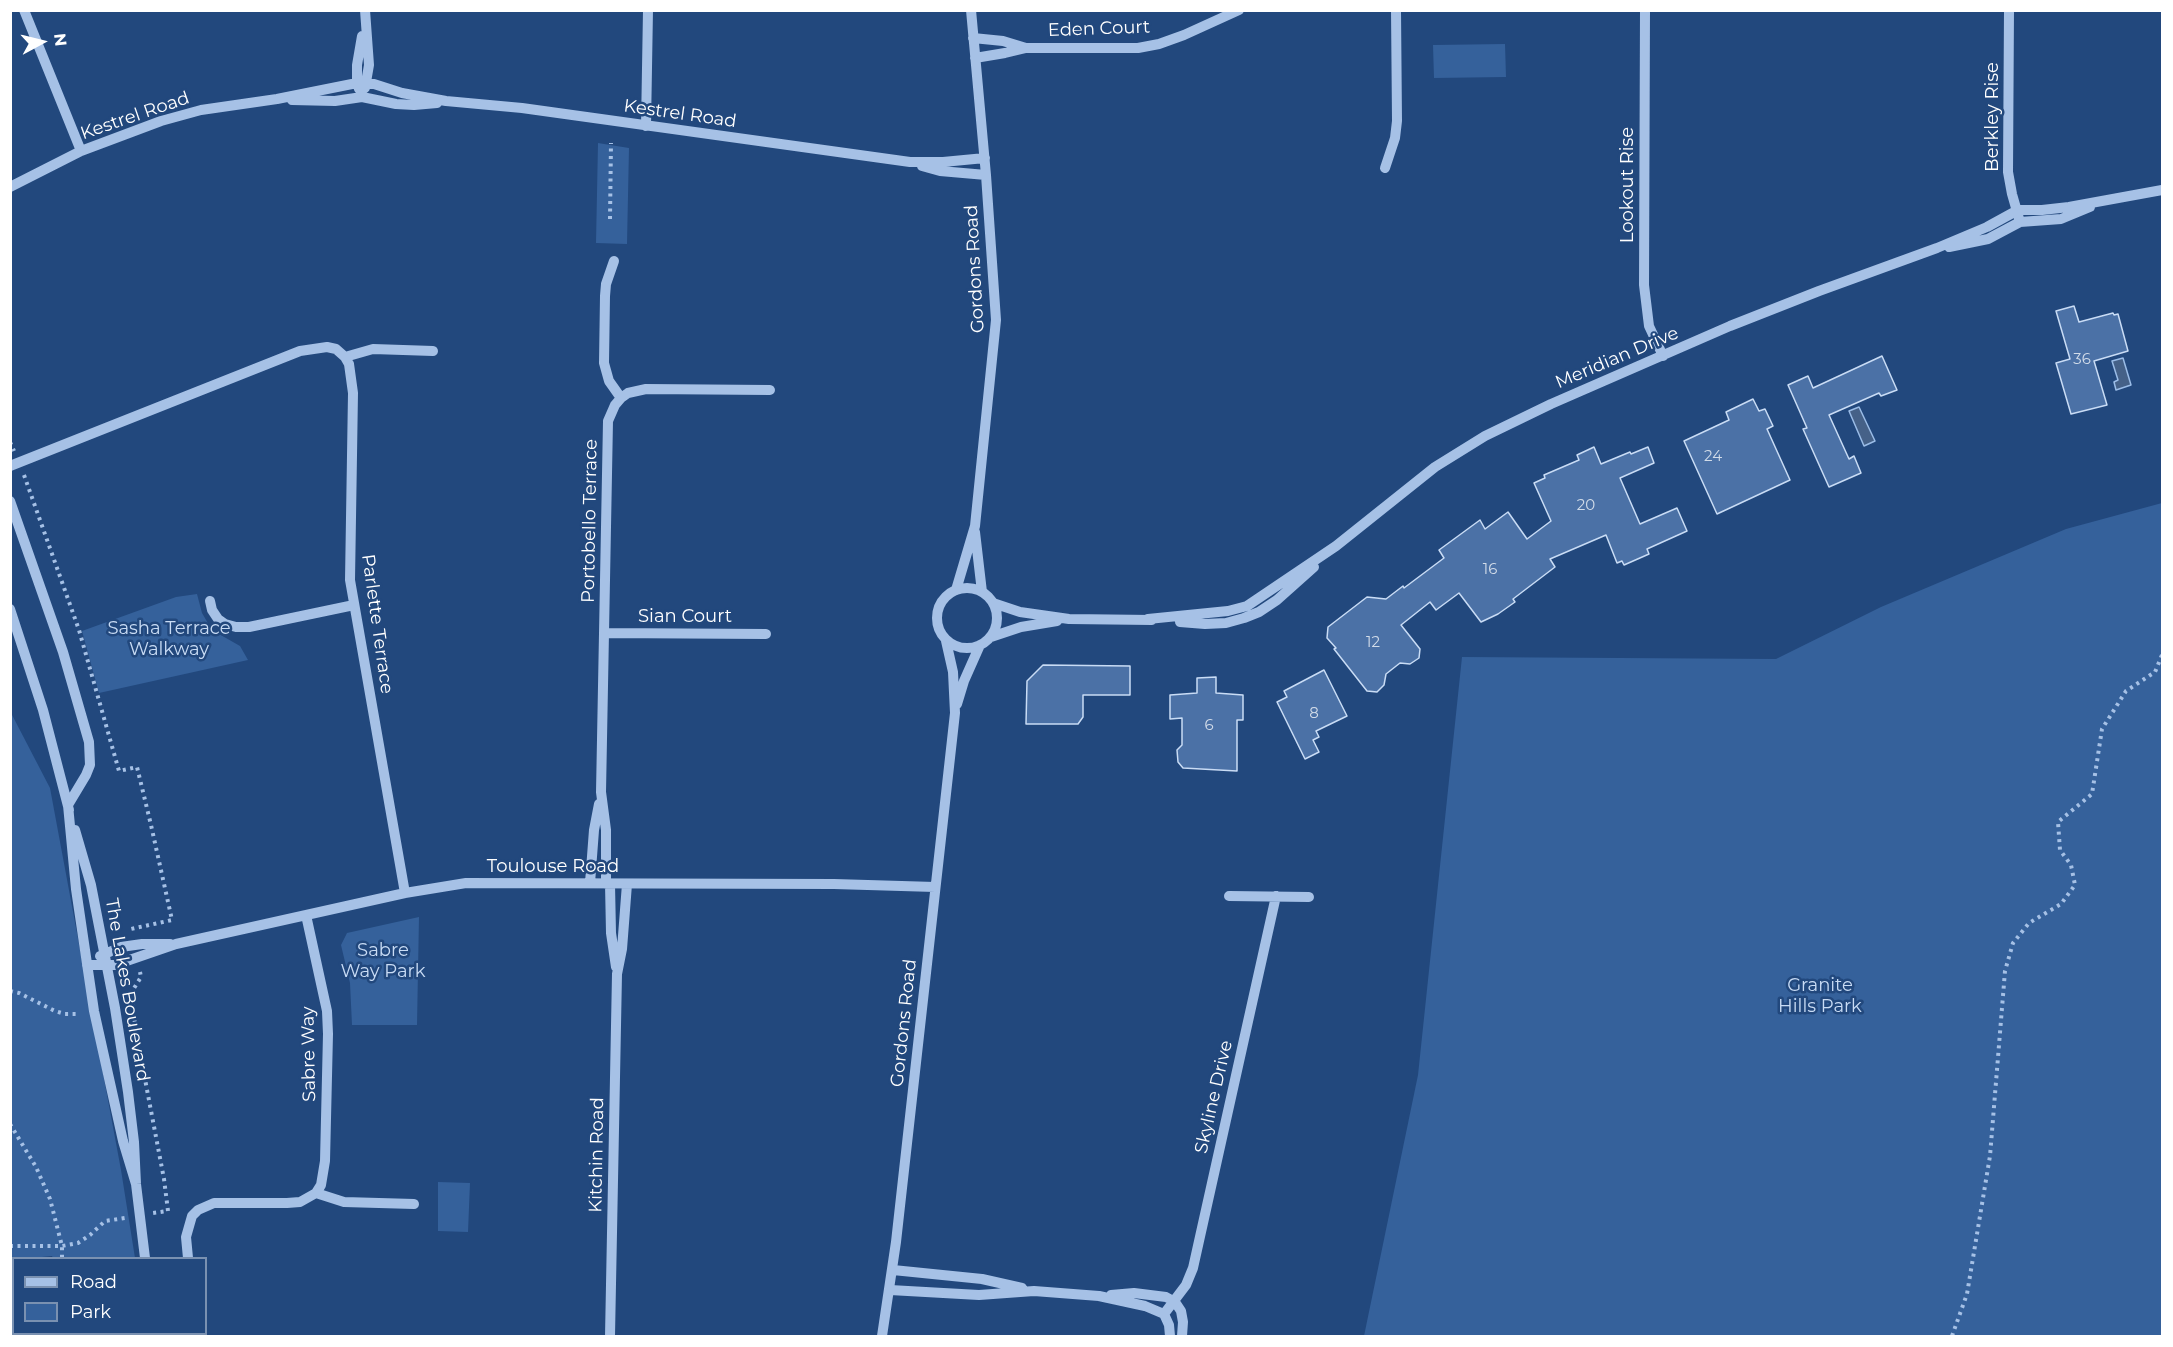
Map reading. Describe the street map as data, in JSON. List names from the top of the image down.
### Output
{
  "streets": {
    "street": [
      "Eden Court",
      "Kestrel Road",
      "Berkley Rise",
      "Lookout Rise",
      "Gordons Road",
      "Meridian Drive",
      "Portobello Terrace",
      "Sian Court",
      "Parlette Terrace",
      "Toulouse Road",
      "The Lakes Boulevard",
      "Sabre Way",
      "Skyline Drive",
      "Kitchin Road"
    ]
  },
  "crossings": [
    ["Eden Court", "Gordons Road"],
    ["Kestrel Road", "Gordons Road"],
    ["Berkley Rise", "Meridian Drive"],
    ["Lookout Rise", "Meridian Drive"],
    ["Gordons Road", "Meridian Drive"],
    ["Gordons Road", "Toulouse Road"],
    ["Portobello Terrace", "Sian Court"],
    ["Portobello Terrace", "Toulouse Road"],
    ["Portobello Terrace", "Kitchin Road"],
    ["Parlette Terrace", "Toulouse Road"],
    ["Toulouse Road", "The Lakes Boulevard"],
    ["Toulouse Road", "Sabre Way"],
    ["Toulouse Road", "Kitchin Road"]
  ],
  "parks": ["Sasha Terrace Walkway", "Sabre Way Park", "Granite Hills Park"],
  "house_numbers": [
    "36",
    "24",
    "20",
    "16",
    "12",
    "8",
    "6"
  ],
  "legend": ["Road", "Park"],
  "north": "right"
}
